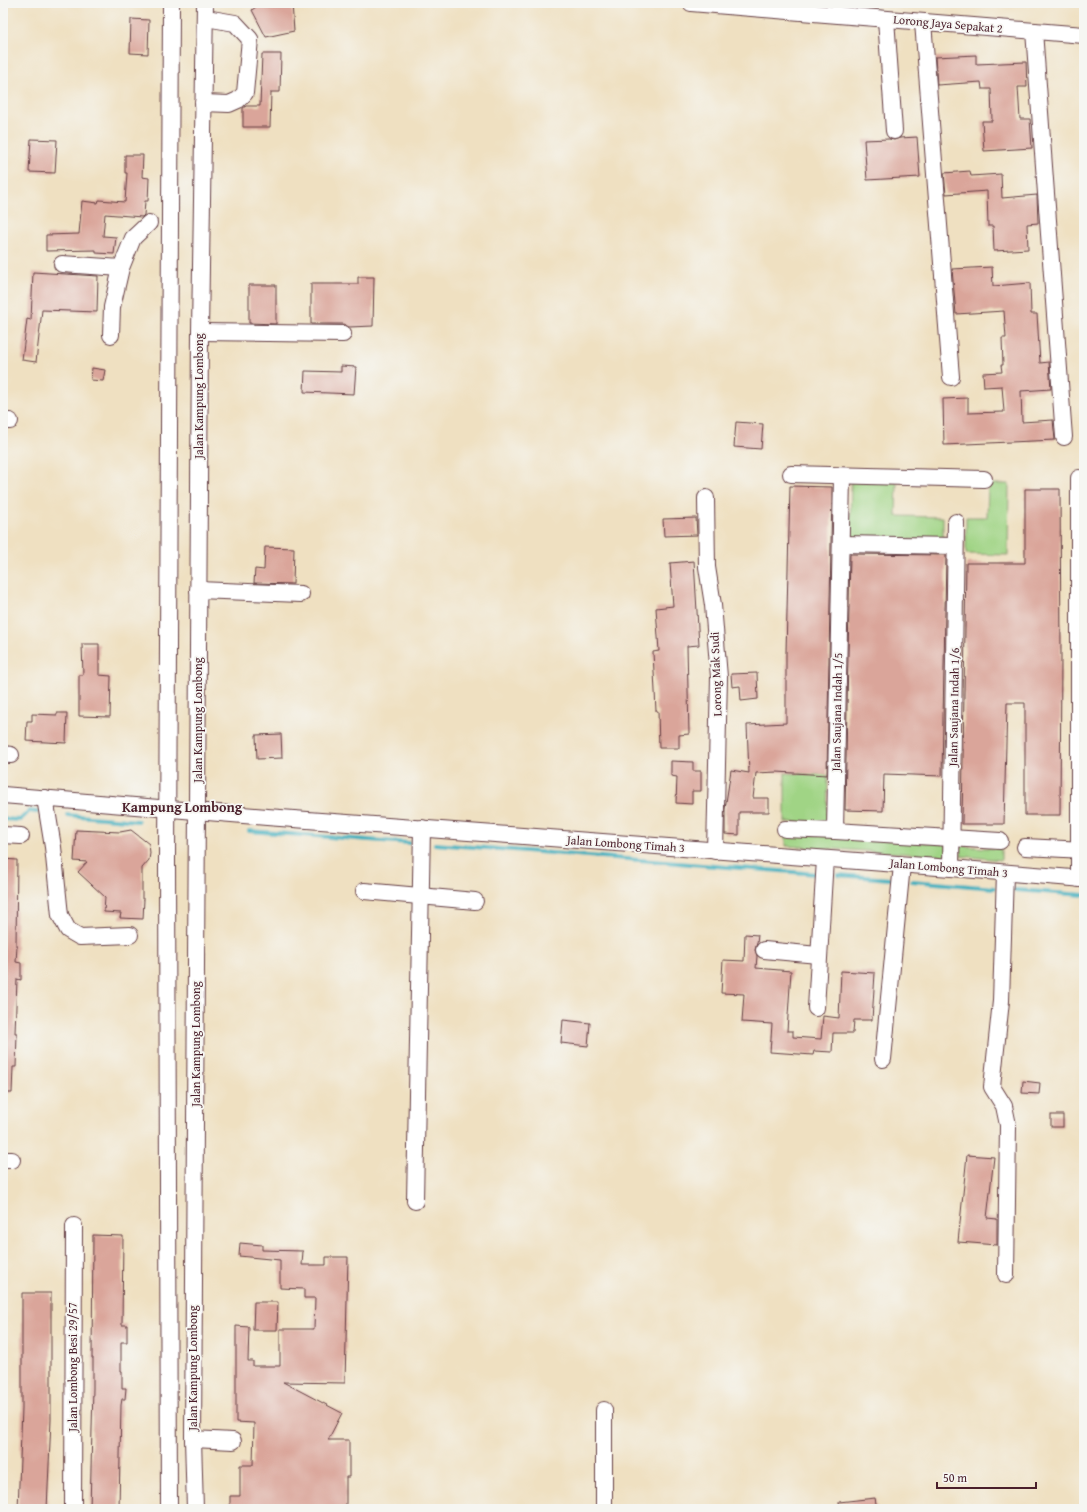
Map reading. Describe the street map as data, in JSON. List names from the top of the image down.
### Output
{
  "streets": {
    "street": [
      "Lorong Jaya Sepakat 2",
      "Jalan Kampung Lombong",
      "Lorong Mak Sudi",
      "Jalan Saujana Indah 1/6",
      "Jalan Saujana Indah 1/5",
      "Jalan Lombong Timah 3",
      "Jalan Lombong Besi 29/57"
    ]
  },
  "crossings": [
    ["Jalan Kampung Lombong", "Jalan Lombong Timah 3"],
    ["Lorong Mak Sudi", "Jalan Lombong Timah 3"],
    ["Jalan Saujana Indah 1/6", "Jalan Lombong Timah 3"]
  ],
  "districts": ["Kampung Lombong"],
  "scale_bar": "50 m"
}
